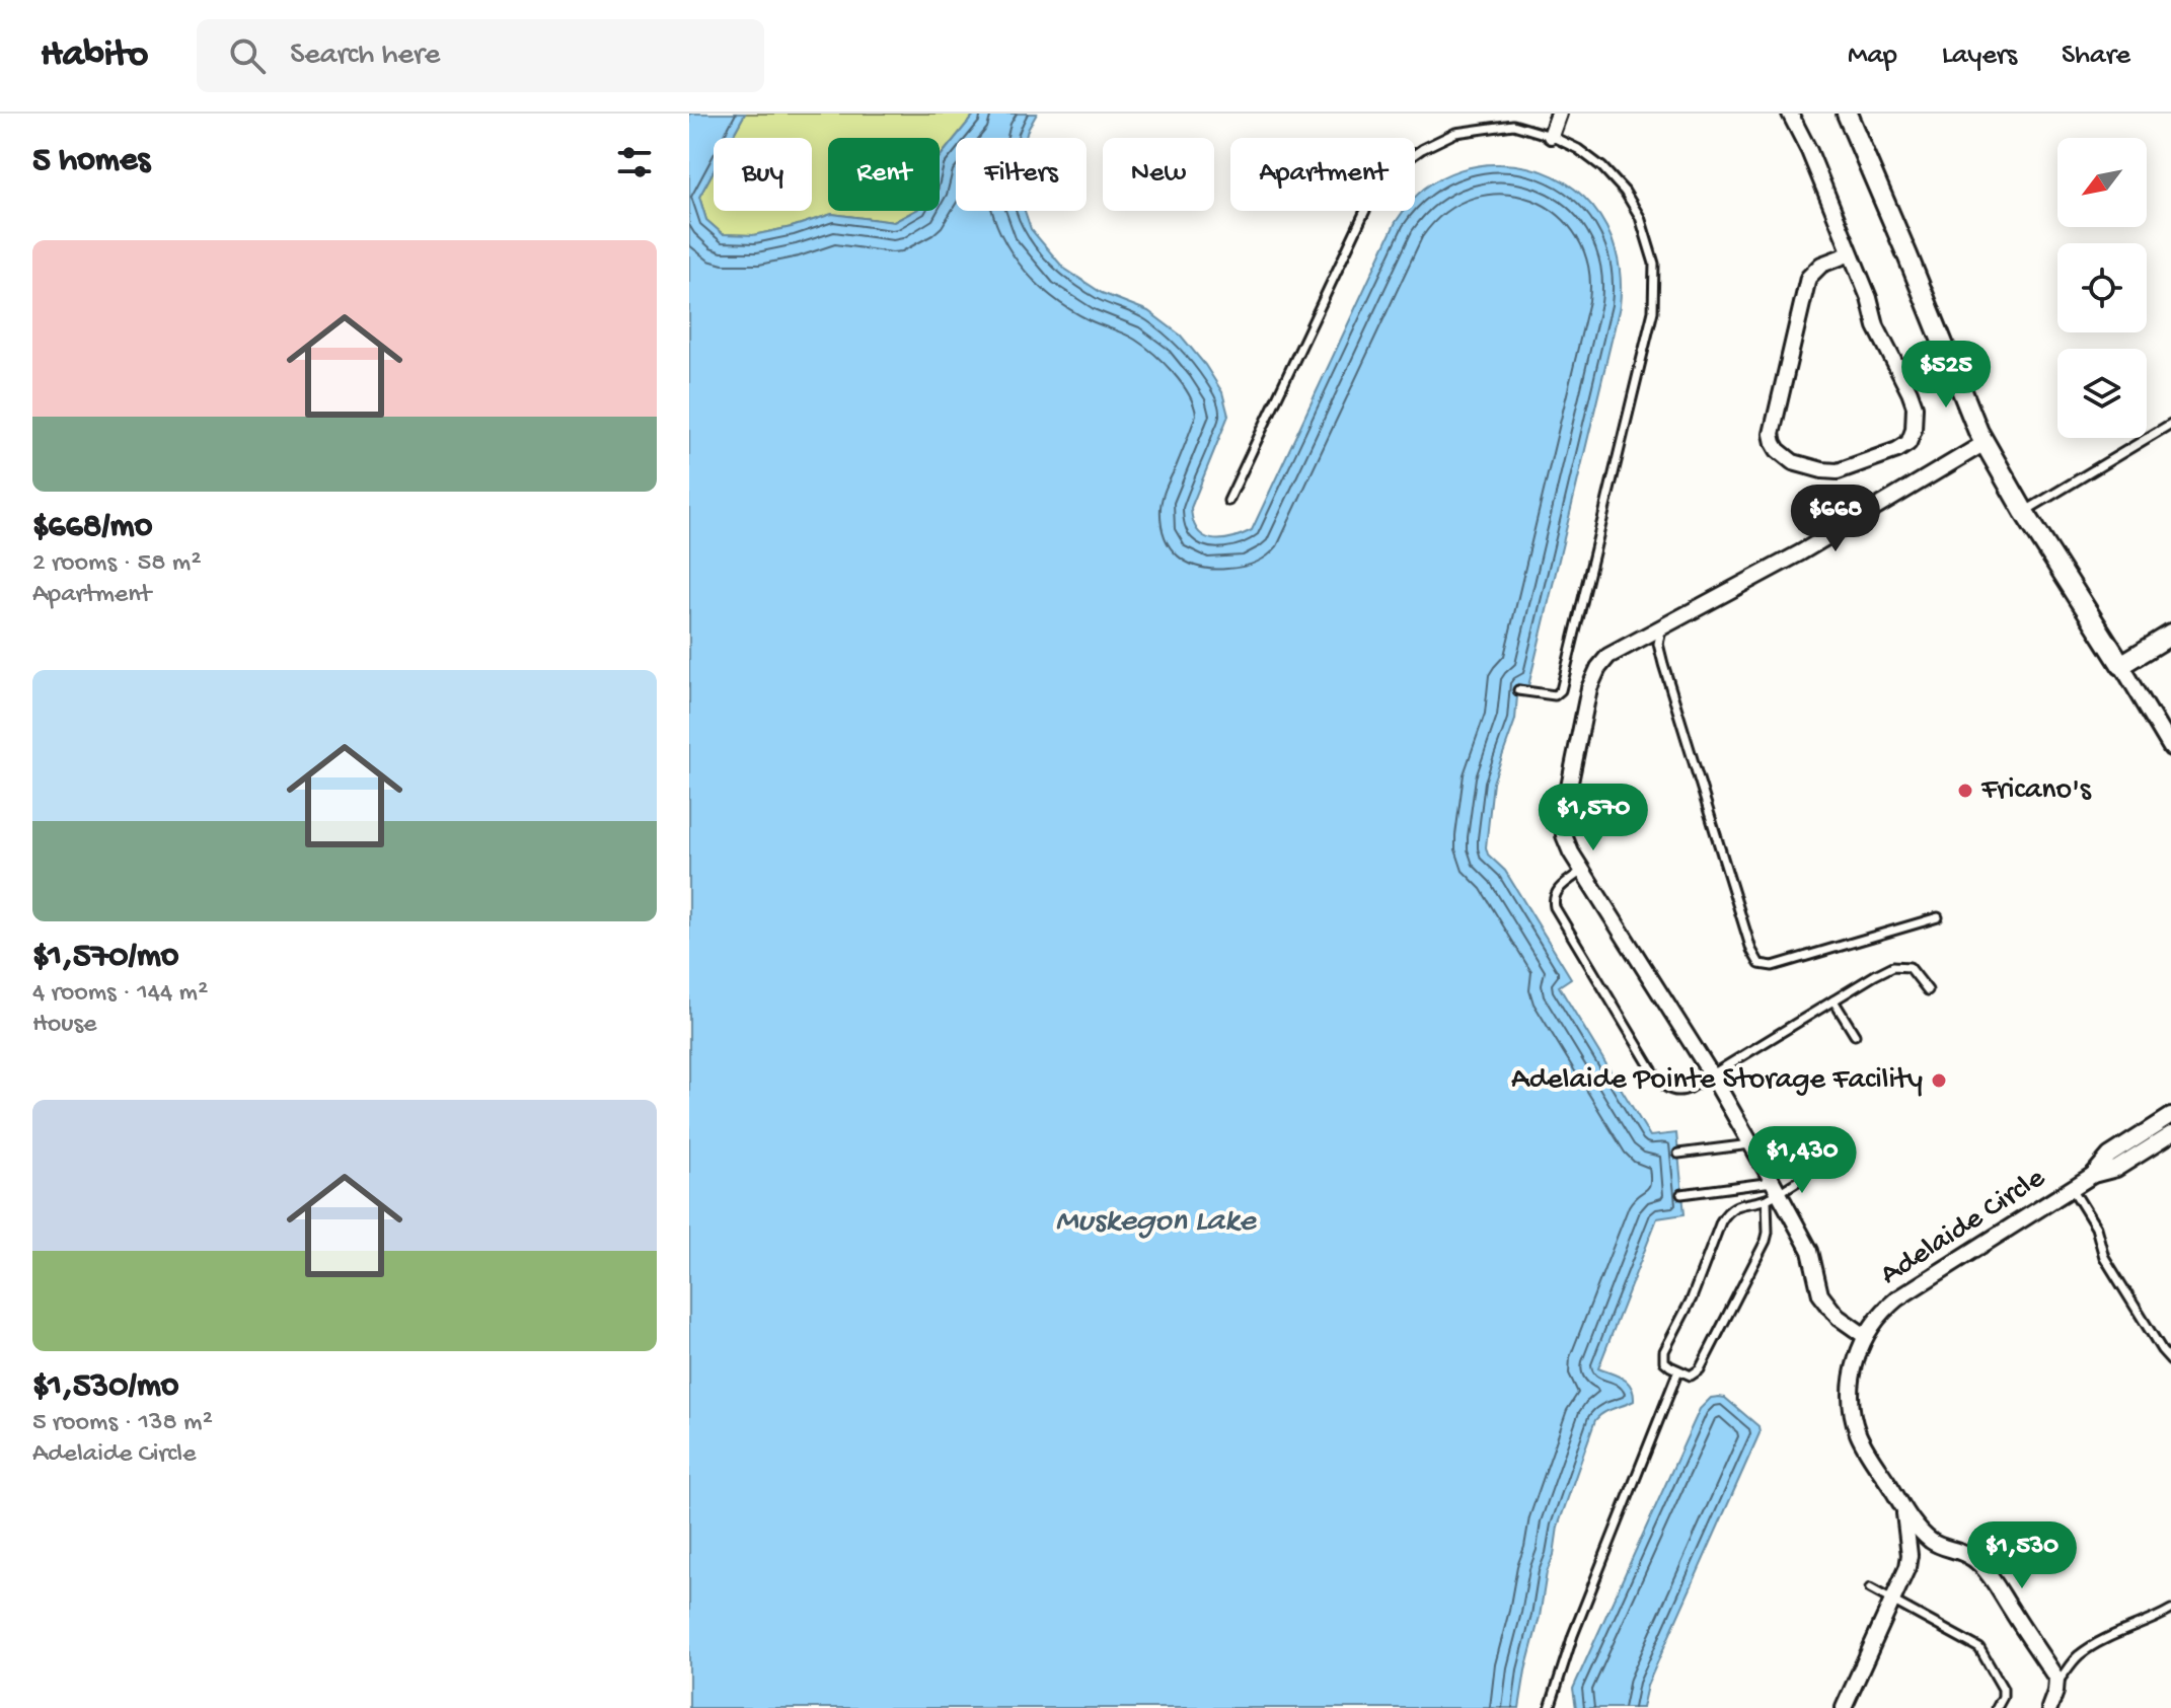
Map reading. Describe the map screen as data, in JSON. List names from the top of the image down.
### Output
{
  "streets": {
    "street": ["Adelaide Circle"]
  },
  "water": ["Muskegon Lake"],
  "places": ["Fricano's", "Adelaide Pointe Storage Facility"],
  "north": "bottom left",
  "page": {
    "header": "Habito",
    "search": "Search here",
    "nav": ["Map", "Layers", "Share"],
    "heading": "5 homes",
    "chip": [
      "Buy",
      "Rent",
      "Filters",
      "New",
      "Apartment"
    ],
    "list": [
      {
        "name": "$668/mo",
        "note": "2 rooms · 58 m² · Apartment"
      },
      {
        "name": "$1,570/mo",
        "note": "4 rooms · 144 m² · House"
      },
      {
        "name": "$1,530/mo",
        "note": "5 rooms · 138 m² · Adelaide Circle"
      }
    ],
    "price": [
      "$525",
      "$668",
      "$1,570",
      "$1,430",
      "$1,530"
    ]
  }
}
